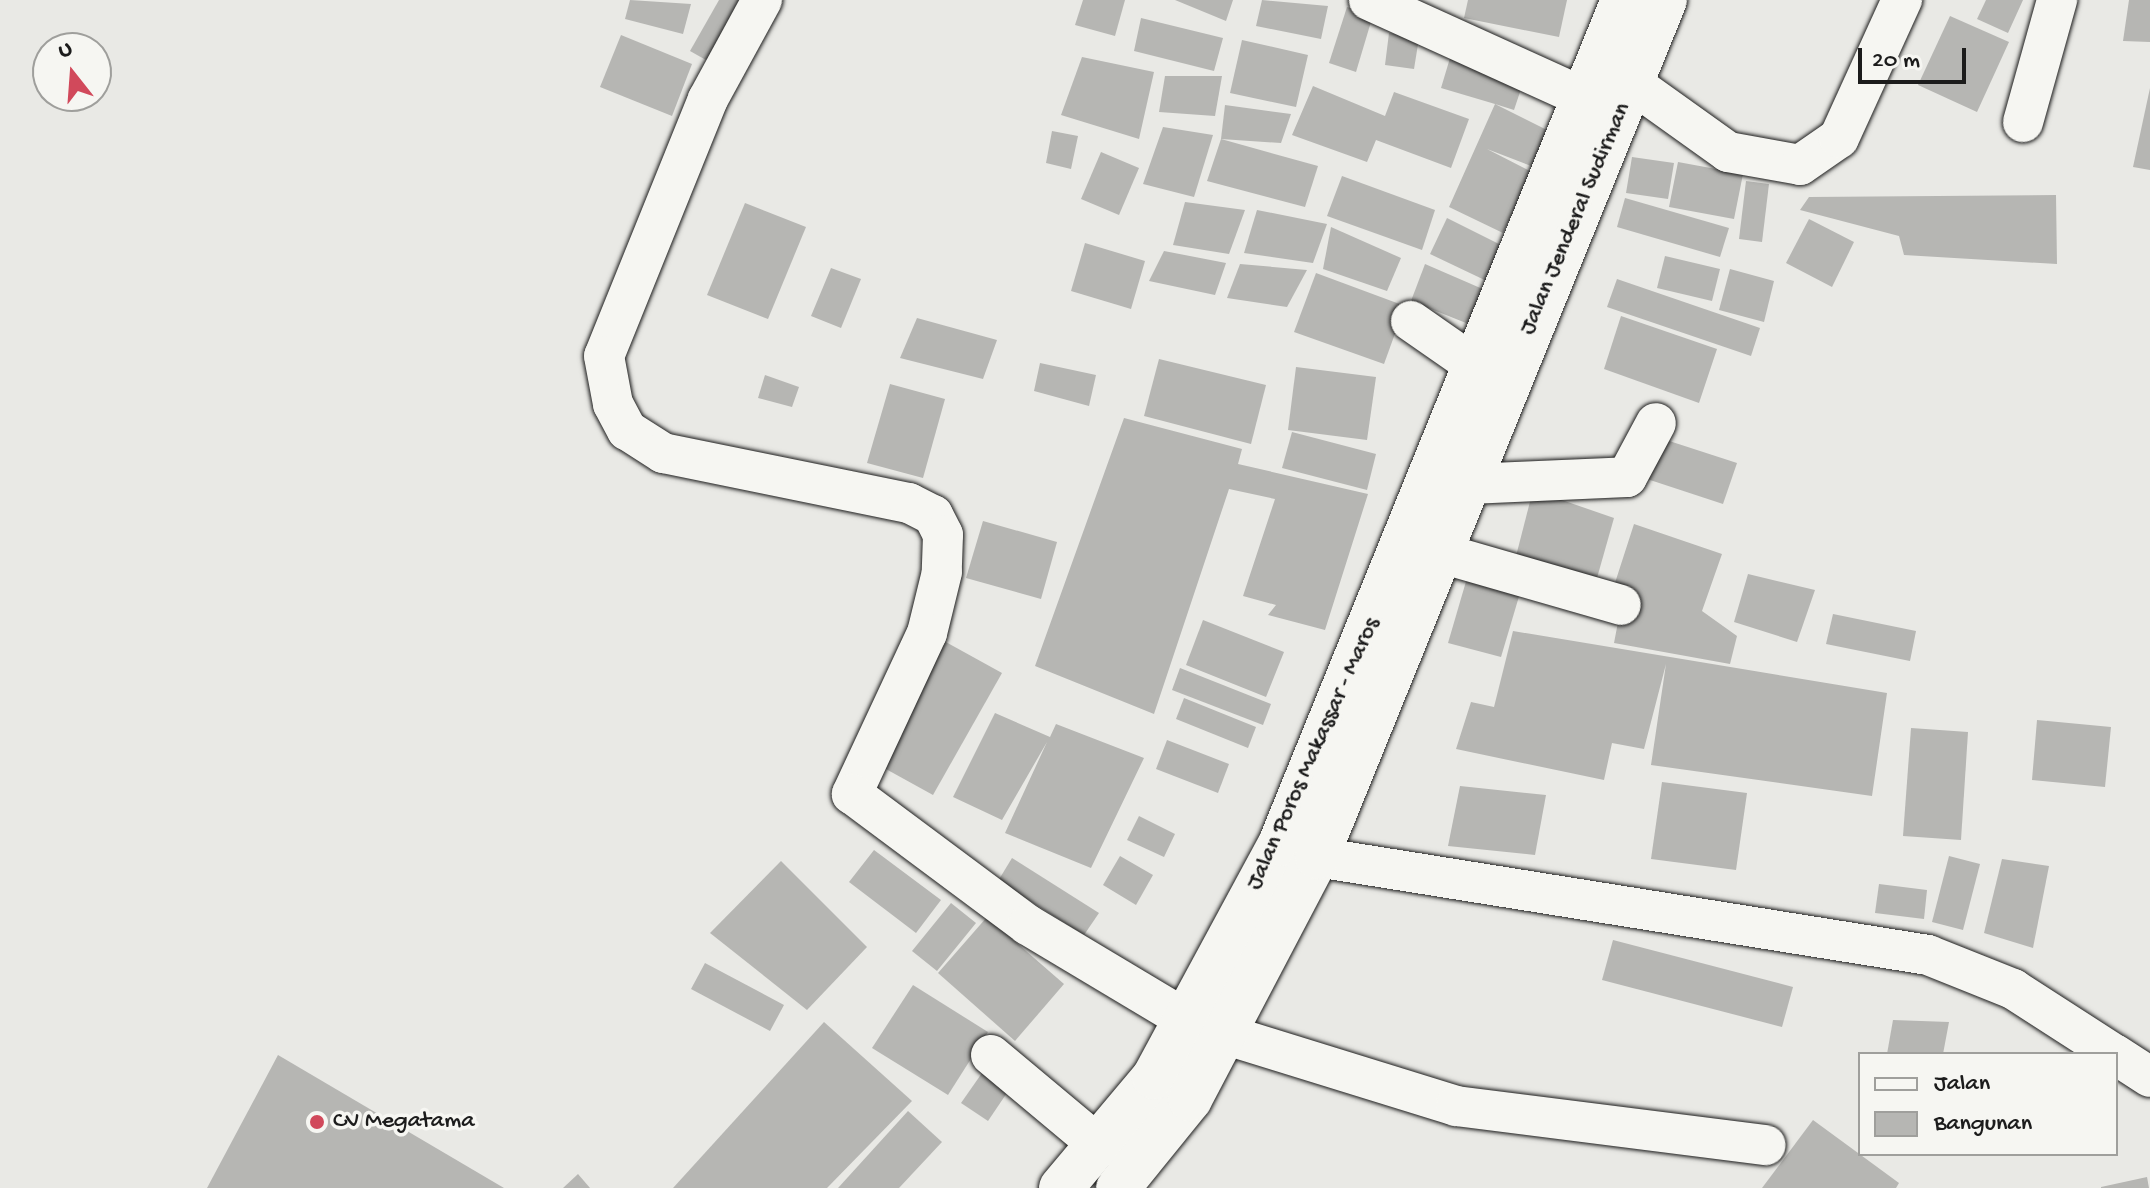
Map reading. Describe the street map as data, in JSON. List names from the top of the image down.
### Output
{
  "streets": {
    "highway": ["Jalan Jenderal Sudirman", "Jalan Poros Makassar - Maros"]
  },
  "crossings": [
    ["Jalan Jenderal Sudirman", "Jalan Poros Makassar - Maros"]
  ],
  "places": ["CV Megatama"],
  "legend": ["Jalan", "Bangunan"],
  "scale_bar": "20 m",
  "north": "top"
}
